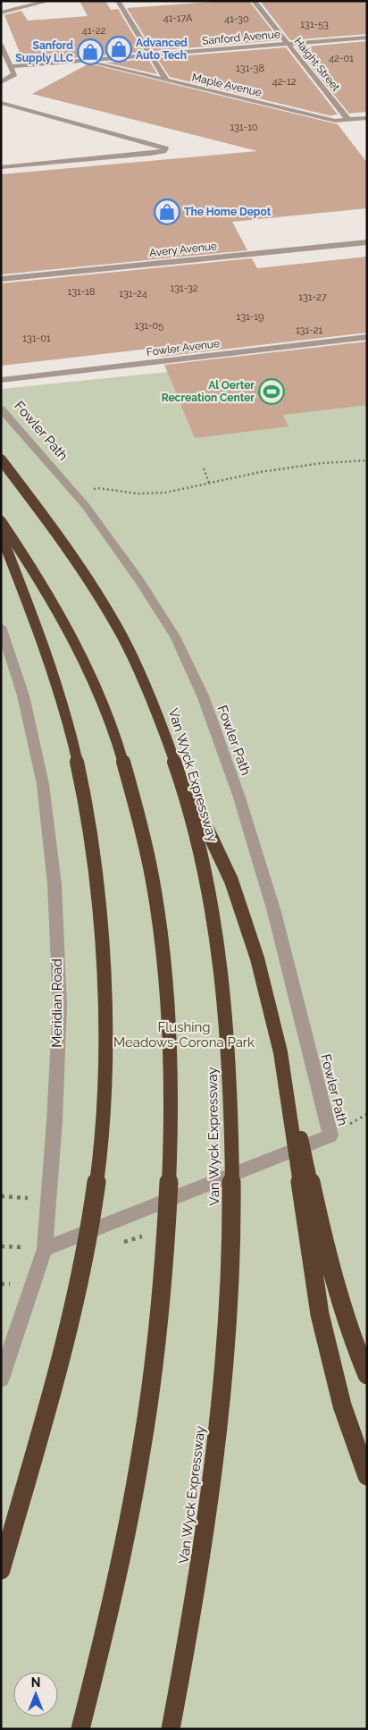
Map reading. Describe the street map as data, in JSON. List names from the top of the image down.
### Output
{
  "streets": {
    "highway": ["Van Wyck Expressway"],
    "street": [
      "Sanford Avenue",
      "Haight Street",
      "Maple Avenue",
      "Avery Avenue",
      "Fowler Avenue",
      "Fowler Path",
      "Meridian Road"
    ]
  },
  "crossings": [
    ["Sanford Avenue", "Haight Street"],
    ["Sanford Avenue", "Maple Avenue"],
    ["Haight Street", "Maple Avenue"],
    ["Fowler Path", "Meridian Road"]
  ],
  "parks": ["Flushing Meadows-Corona Park"],
  "places": {
    "shop": ["Advanced Auto Tech", "Sanford Supply LLC", "The Home Depot"],
    "sports": ["Al Oerter Recreation Center"]
  },
  "house_numbers": [
    "41-17A",
    "41-30",
    "131-53",
    "41-22",
    "42-01",
    "131-38",
    "42-12",
    "131-10",
    "131-32",
    "131-18",
    "131-24",
    "131-27",
    "131-19",
    "131-05",
    "131-21",
    "131-01"
  ],
  "north": "top"
}
